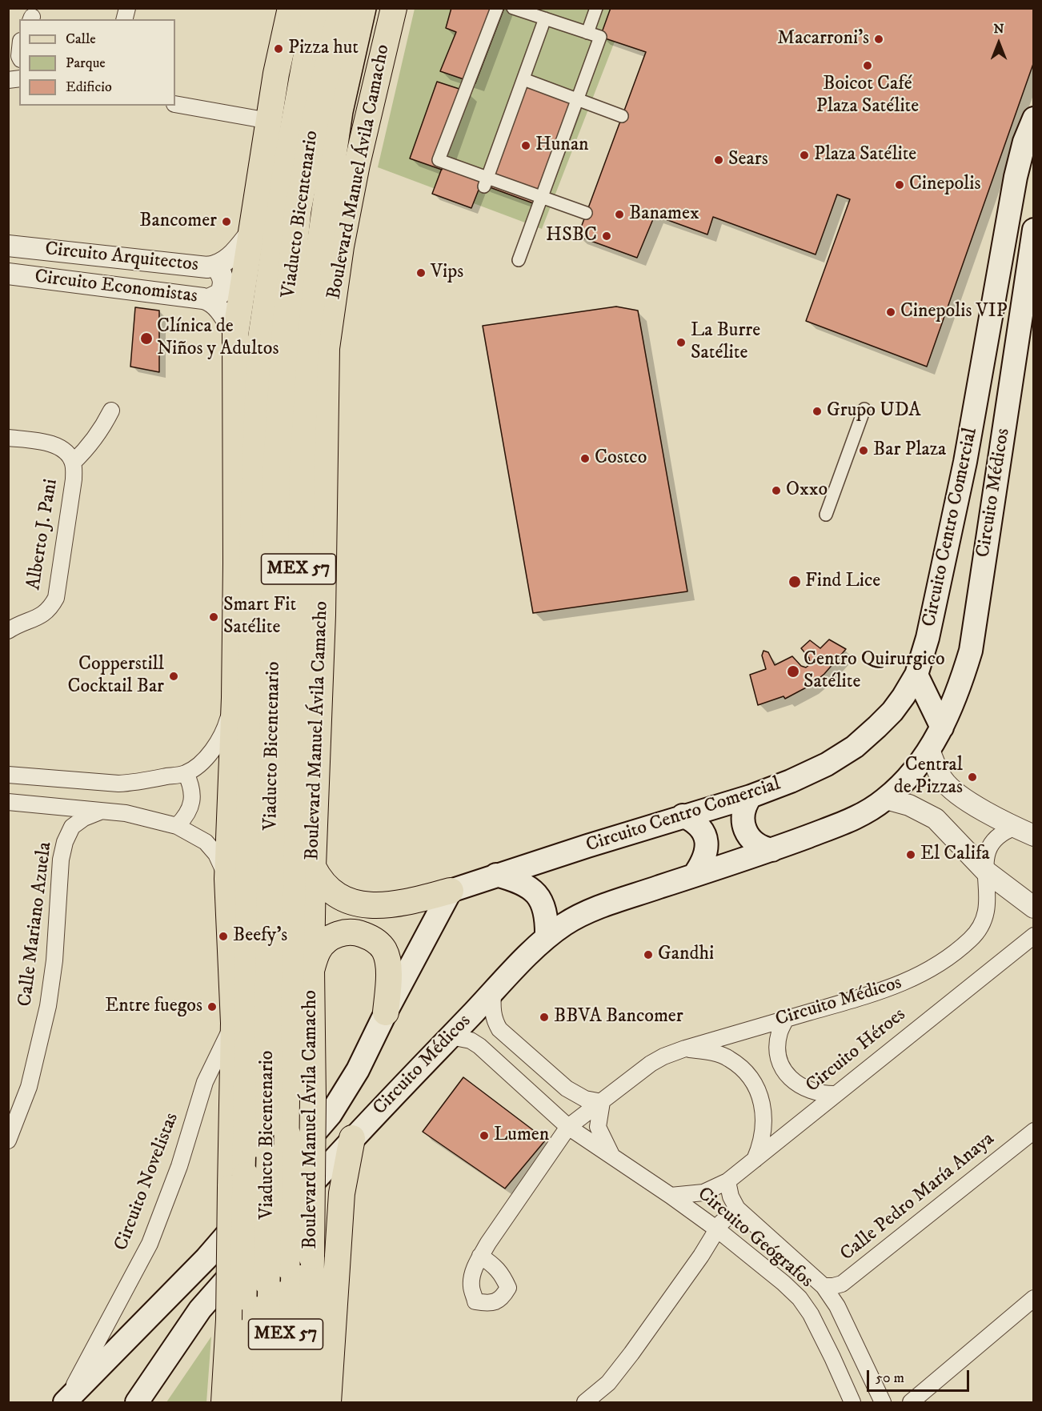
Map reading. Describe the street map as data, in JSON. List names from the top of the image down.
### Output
{
  "streets": {
    "highway": ["Boulevard Manuel Ávila Camacho", "Viaducto Bicentenario", "MEX 57"],
    "main road": ["Circuito Médicos", "Circuito Centro Comercial"],
    "street": [
      "Circuito Arquitectos",
      "Circuito Economistas",
      "Alberto J. Pani",
      "Calle Mariano Azuela",
      "Circuito Héroes",
      "Circuito Novelistas",
      "Calle Pedro María Anaya",
      "Circuito Geógrafos"
    ]
  },
  "crossings": [
    ["Circuito Médicos", "Circuito Héroes"],
    ["Circuito Médicos", "Circuito Geógrafos"],
    ["Circuito Héroes", "Circuito Geógrafos"]
  ],
  "places": [
    "Macarroni's",
    "Pizza hut",
    "Boicot Café Plaza Satélite",
    "Hunan",
    "Plaza Satélite",
    "Sears",
    "Cinepolis",
    "Banamex",
    "Bancomer",
    "HSBC",
    "Vips",
    "Cinepolis VIP",
    "Clínica de Niños y Adultos",
    "La Burre Satélite",
    "Grupo UDA",
    "Bar Plaza",
    "Costco",
    "Oxxo",
    "Find Lice",
    "Smart Fit Satélite",
    "Centro Quirurgico Satélite",
    "Copperstill Cocktail Bar",
    "Central de Pizzas",
    "El Califa",
    "Beefy's",
    "Gandhi",
    "Entre fuegos",
    "BBVA Bancomer",
    "Lumen"
  ],
  "legend": ["Calle", "Parque", "Edificio"],
  "scale_bar": "50 m",
  "north": "top"
}
